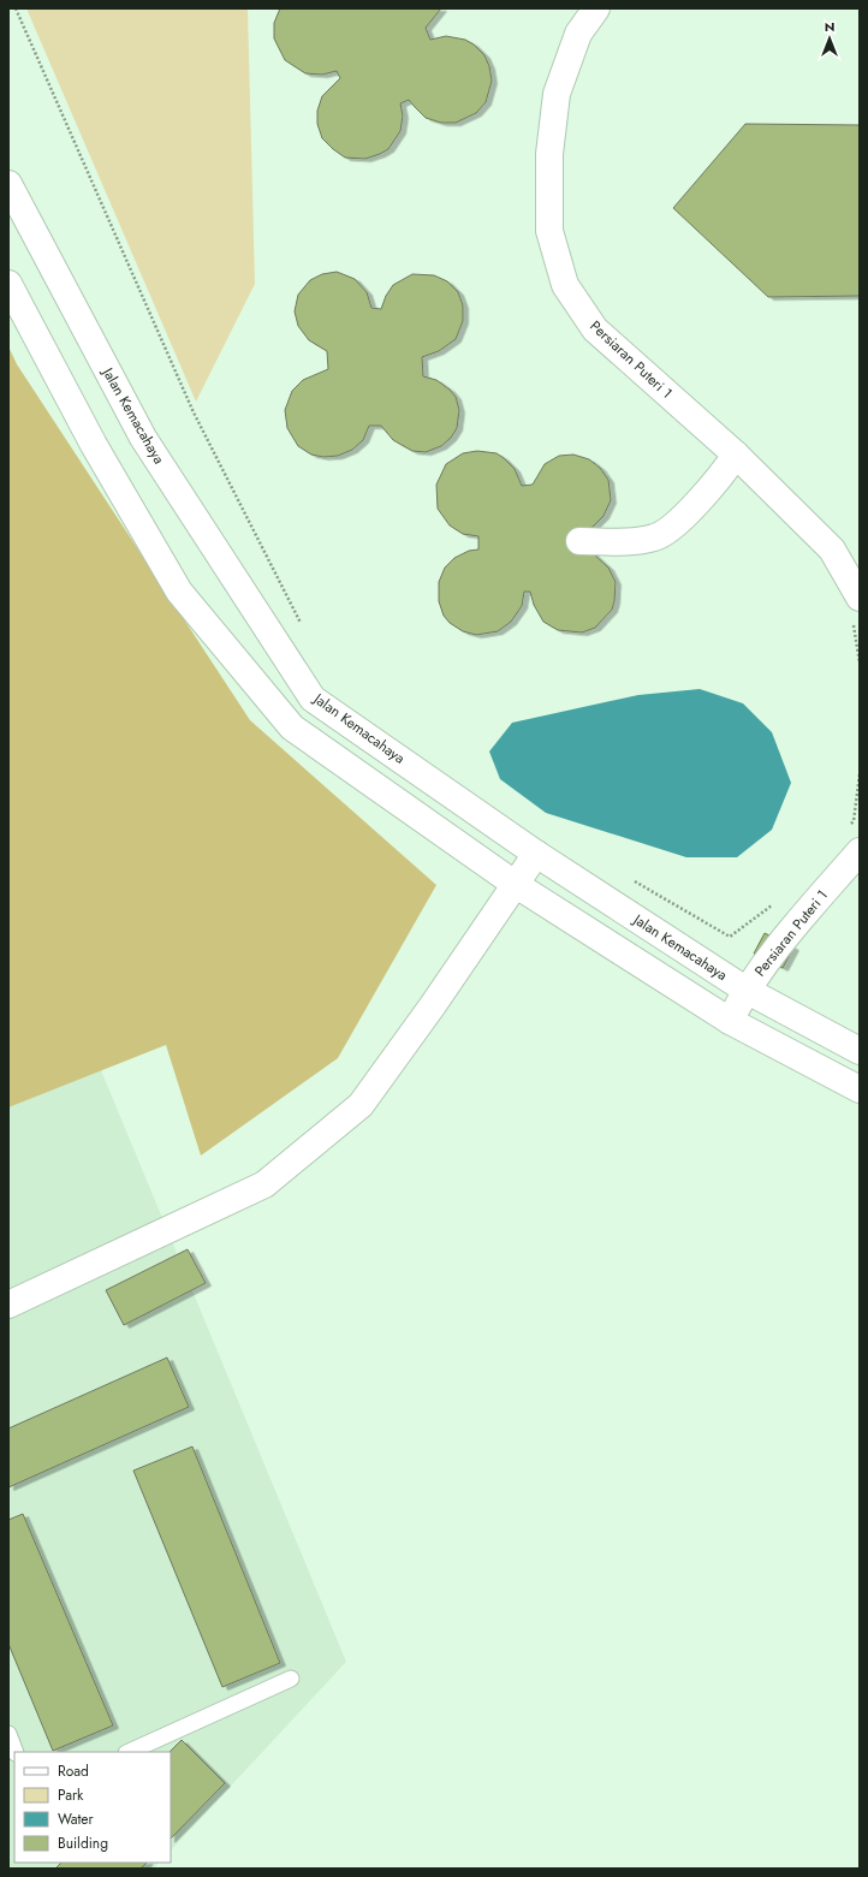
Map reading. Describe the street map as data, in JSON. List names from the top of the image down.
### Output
{
  "streets": {
    "street": ["Persiaran Puteri 1", "Jalan Kemacahaya"]
  },
  "crossings": [
    ["Persiaran Puteri 1", "Jalan Kemacahaya"]
  ],
  "legend": [
    "Road",
    "Park",
    "Water",
    "Building"
  ],
  "north": "top"
}
